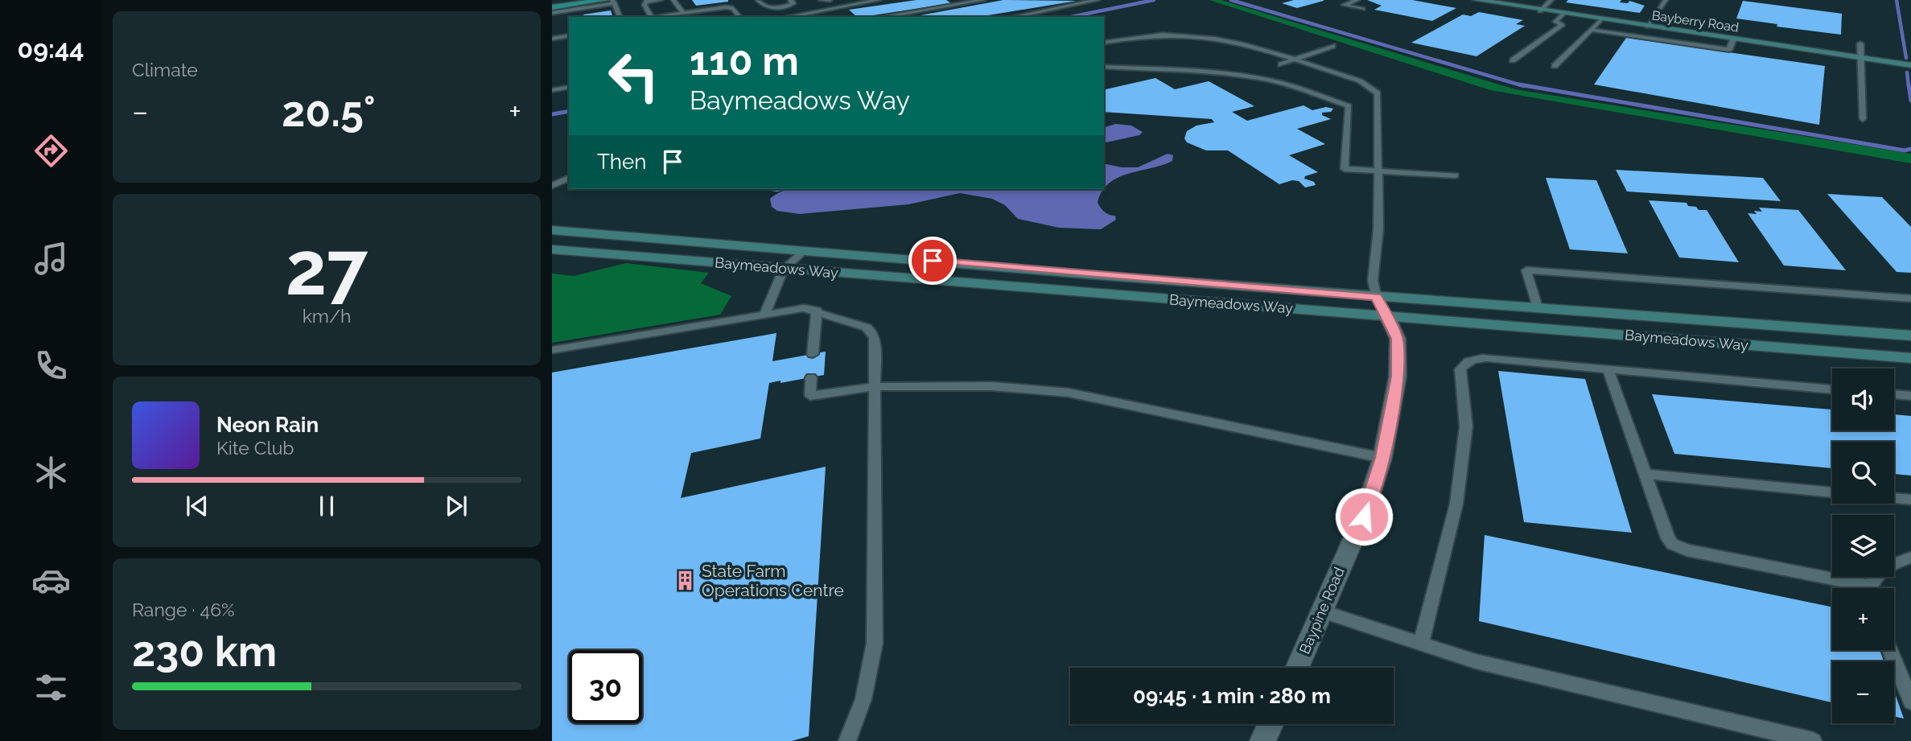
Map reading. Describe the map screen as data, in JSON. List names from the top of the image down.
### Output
{
  "streets": {
    "street": ["Bayberry Road", "Baymeadows Way", "Baypine Road"]
  },
  "crossings": [
    ["Baymeadows Way", "Baypine Road"]
  ],
  "places": {
    "building": ["State Farm Operations Centre"]
  },
  "page": {
    "tabs": "09:44",
    "tile": [
      "Climate",
      ["27", "km/h"],
      ["Range · 46%", "230 km"]
    ],
    "turn": ["110 m", "Baymeadows Way"],
    "heat": ["−", "20.5°", "+"],
    "then": "Then",
    "map_buttons": ["+", "−"],
    "song": ["Neon Rain", "Kite Club"],
    "limit": "30",
    "trip": "09:45 · 1 min · 280 m"
  }
}
